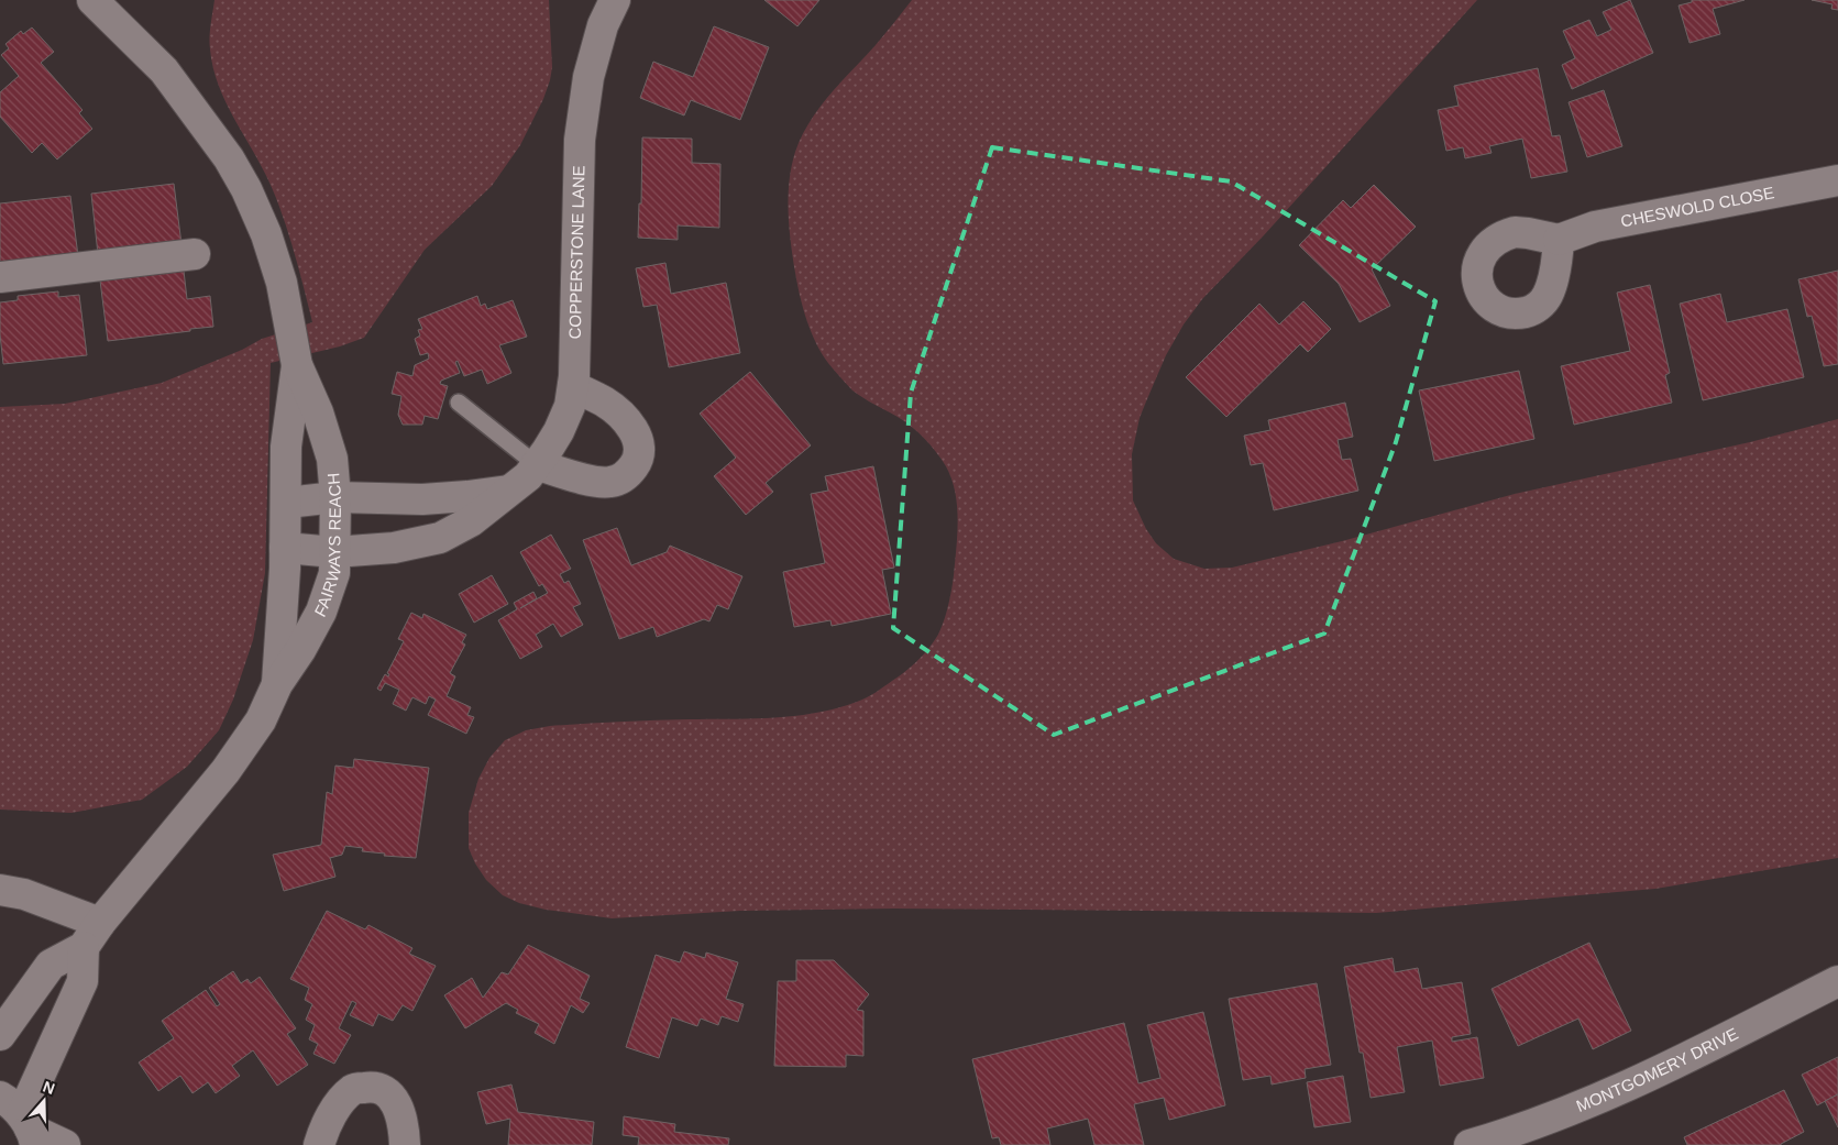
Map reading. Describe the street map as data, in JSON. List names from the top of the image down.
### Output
{
  "streets": {
    "street": [
      "CHESWOLD CLOSE",
      "COPPERSTONE LANE",
      "FAIRWAYS REACH",
      "MONTGOMERY DRIVE"
    ]
  },
  "crossings": [
    ["COPPERSTONE LANE", "FAIRWAYS REACH"]
  ],
  "north": "top"
}
